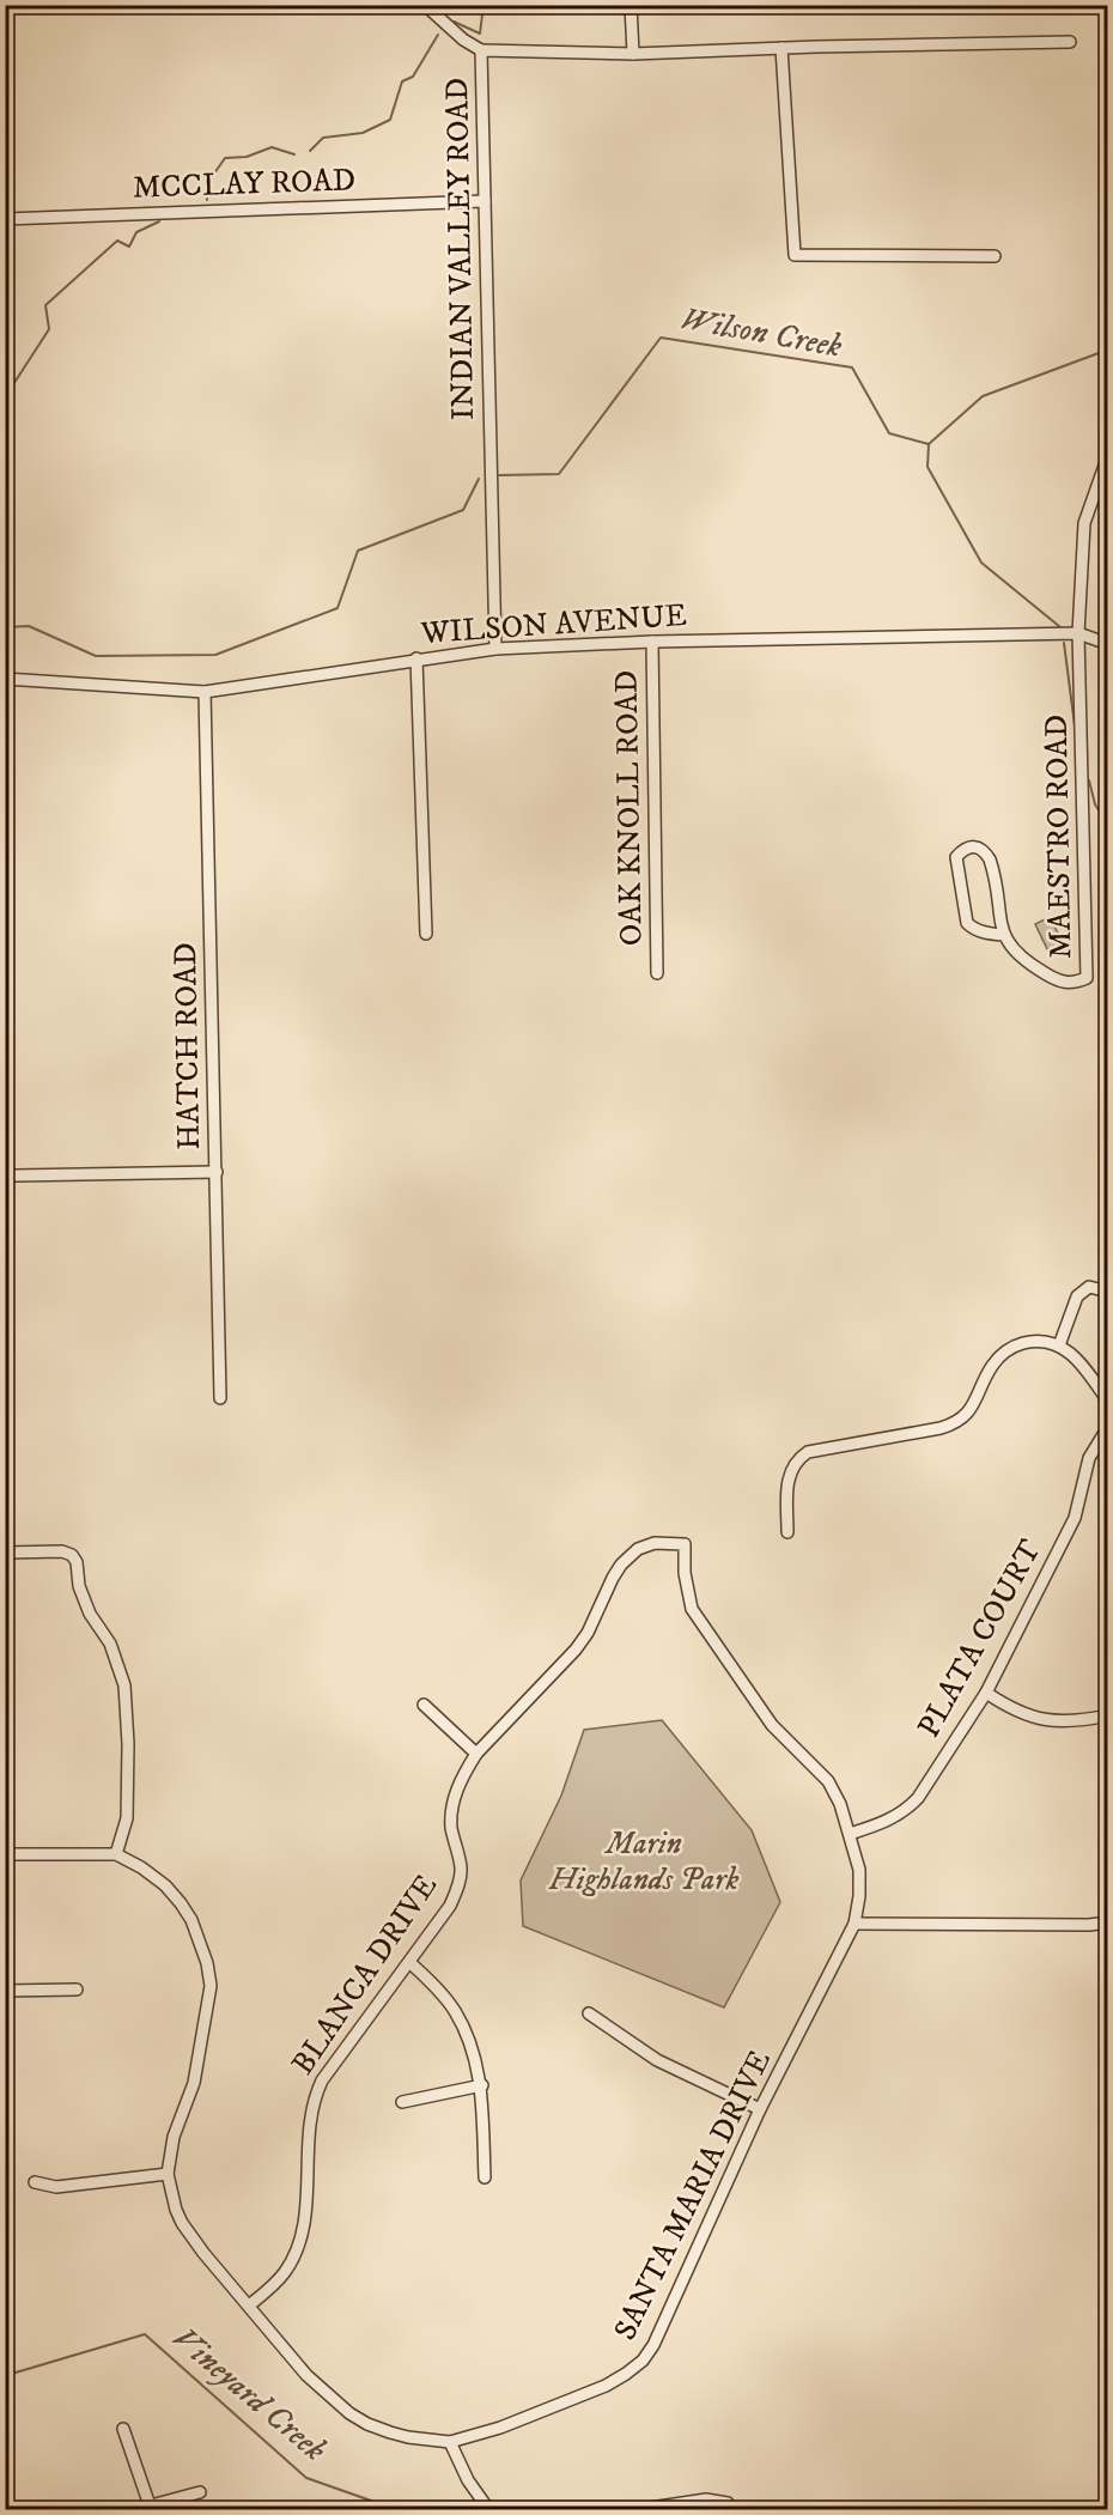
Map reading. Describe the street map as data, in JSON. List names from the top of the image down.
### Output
{
  "streets": {
    "street": [
      "MCCLAY ROAD",
      "INDIAN VALLEY ROAD",
      "WILSON AVENUE",
      "OAK KNOLL ROAD",
      "MAESTRO ROAD",
      "HATCH ROAD",
      "PLATA COURT",
      "BLANCA DRIVE",
      "SANTA MARIA DRIVE"
    ]
  },
  "crossings": [
    ["MCCLAY ROAD", "INDIAN VALLEY ROAD"],
    ["INDIAN VALLEY ROAD", "WILSON AVENUE"],
    ["WILSON AVENUE", "OAK KNOLL ROAD"],
    ["WILSON AVENUE", "MAESTRO ROAD"],
    ["WILSON AVENUE", "HATCH ROAD"],
    ["PLATA COURT", "SANTA MARIA DRIVE"],
    ["BLANCA DRIVE", "SANTA MARIA DRIVE"]
  ],
  "water": ["Wilson Creek", "Vineyard Creek"],
  "parks": ["Marin Highlands Park"]
}
